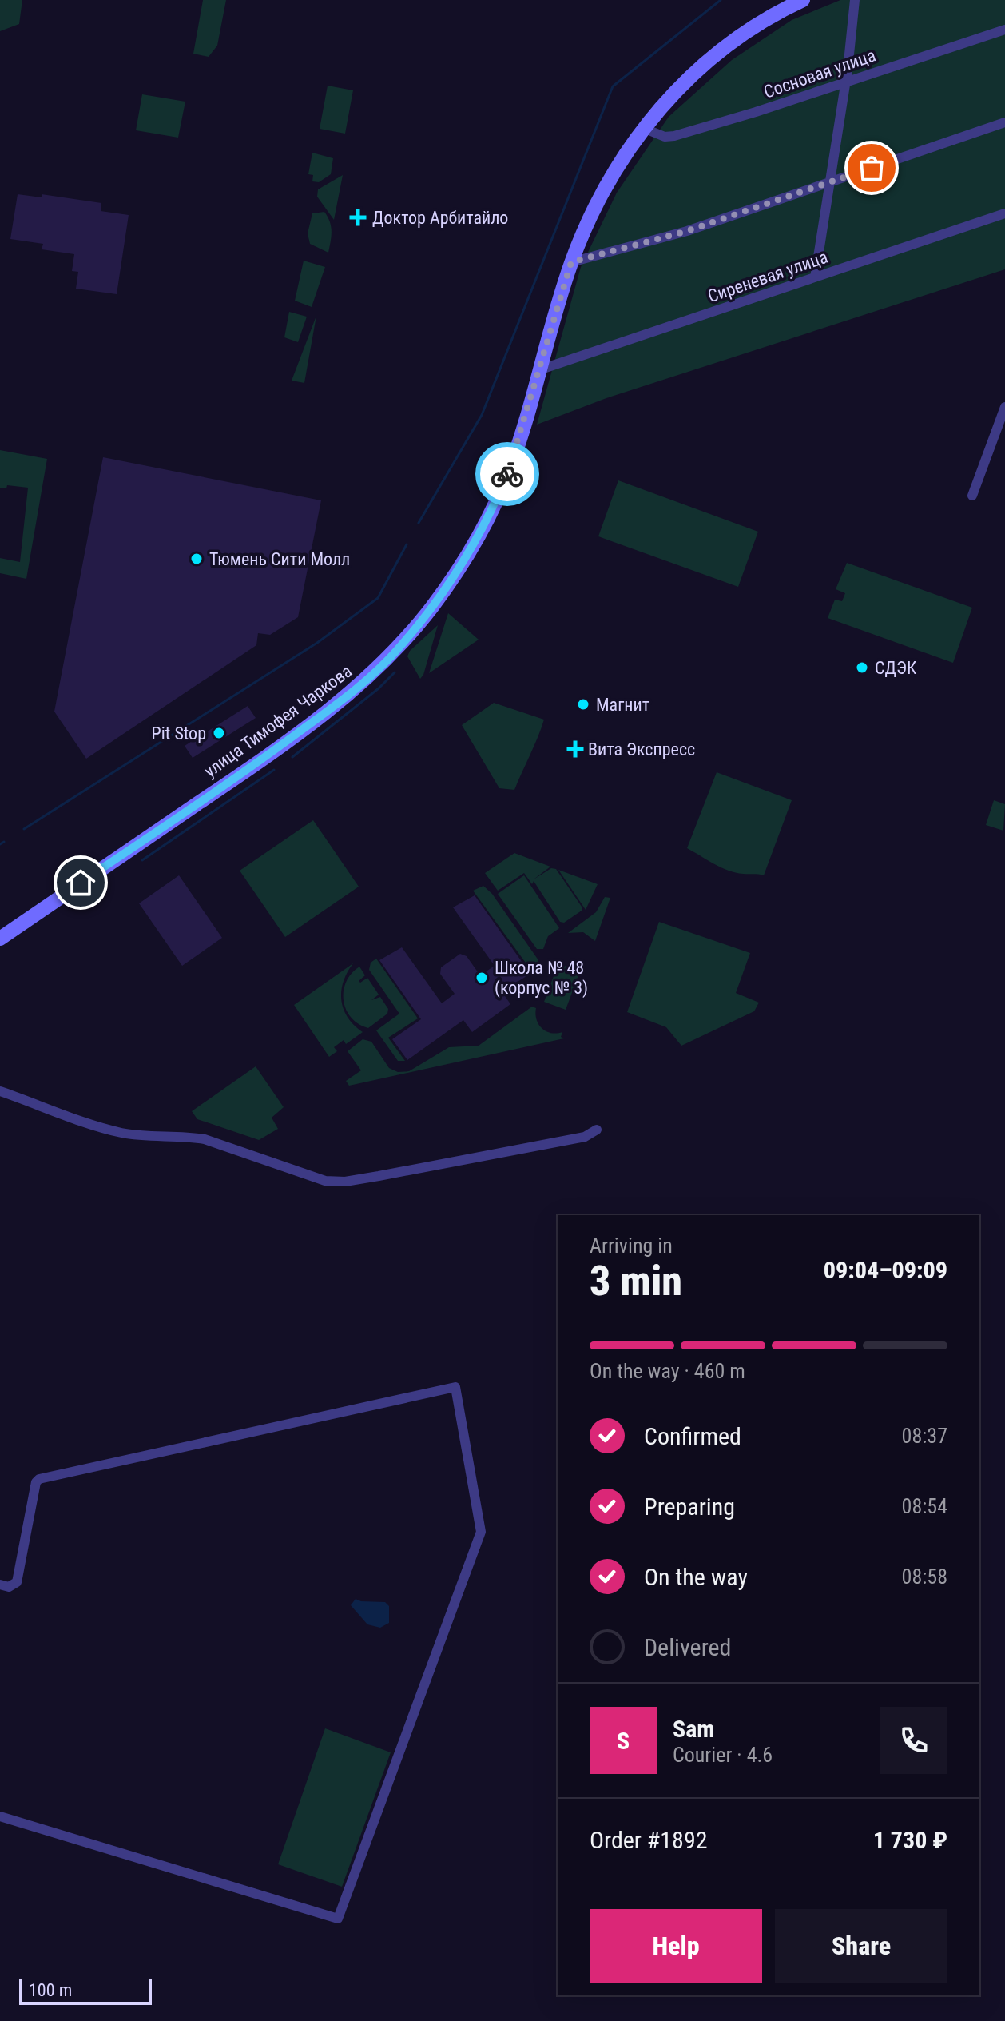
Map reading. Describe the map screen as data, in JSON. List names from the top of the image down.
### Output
{
  "streets": {
    "main road": ["улица Тимофея Чаркова"],
    "street": ["Сосновая улица", "Сиреневая улица"]
  },
  "crossings": [
    ["Сосновая улица", "улица Тимофея Чаркова"],
    ["Сиреневая улица", "улица Тимофея Чаркова"]
  ],
  "places": {
    "health": ["Доктор Арбитайло", "Вита Экспресс"],
    "other": [
      "Тюмень Сити Молл",
      "СДЭК",
      "Магнит",
      "Pit Stop",
      "Школа № 48 (корпус № 3)"
    ]
  },
  "scale_bar": "100 m",
  "page": {
    "heading": ["3 min", "Arriving in", "09:04–09:09"],
    "panel": [
      "Sam",
      "Courier · 4.6",
      "Order #1892",
      "1 730 ₽"
    ],
    "bar": "On the way · 460 m",
    "list": [
      ["Confirmed", "08:37"],
      ["Preparing", "08:54"],
      ["On the way", "08:58"],
      "Delivered"
    ],
    "round": "S",
    "buttons": ["Help", "Share"],
    "scale": "100 m"
  }
}
